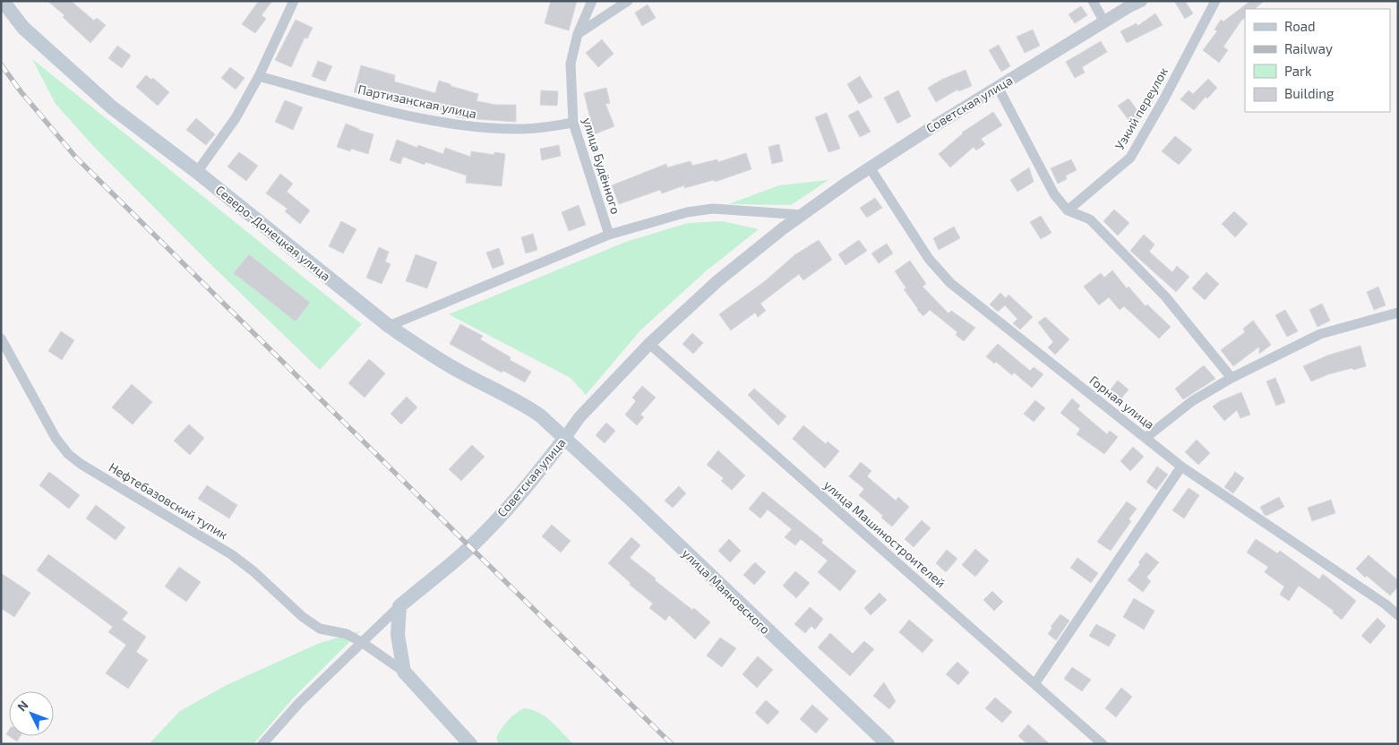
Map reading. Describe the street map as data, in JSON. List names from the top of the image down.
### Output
{
  "streets": {
    "main road": ["Советская улица", "Северо-Донецкая улица", "улица Маяковского"],
    "street": [
      "Партизанская улица",
      "Узкий переулок",
      "улица Будённого",
      "Горная улица",
      "Нефтебазовский тупик",
      "улица Машиностроителей"
    ]
  },
  "crossings": [
    ["Партизанская улица", "улица Будённого"],
    ["Советская улица", "Северо-Донецкая улица"],
    ["Советская улица", "Горная улица"],
    ["Советская улица", "Нефтебазовский тупик"],
    ["Советская улица", "улица Машиностроителей"],
    ["Советская улица", "улица Маяковского"],
    ["Северо-Донецкая улица", "улица Маяковского"]
  ],
  "legend": [
    "Road",
    "Railway",
    "Park",
    "Building"
  ],
  "north": "top left"
}
